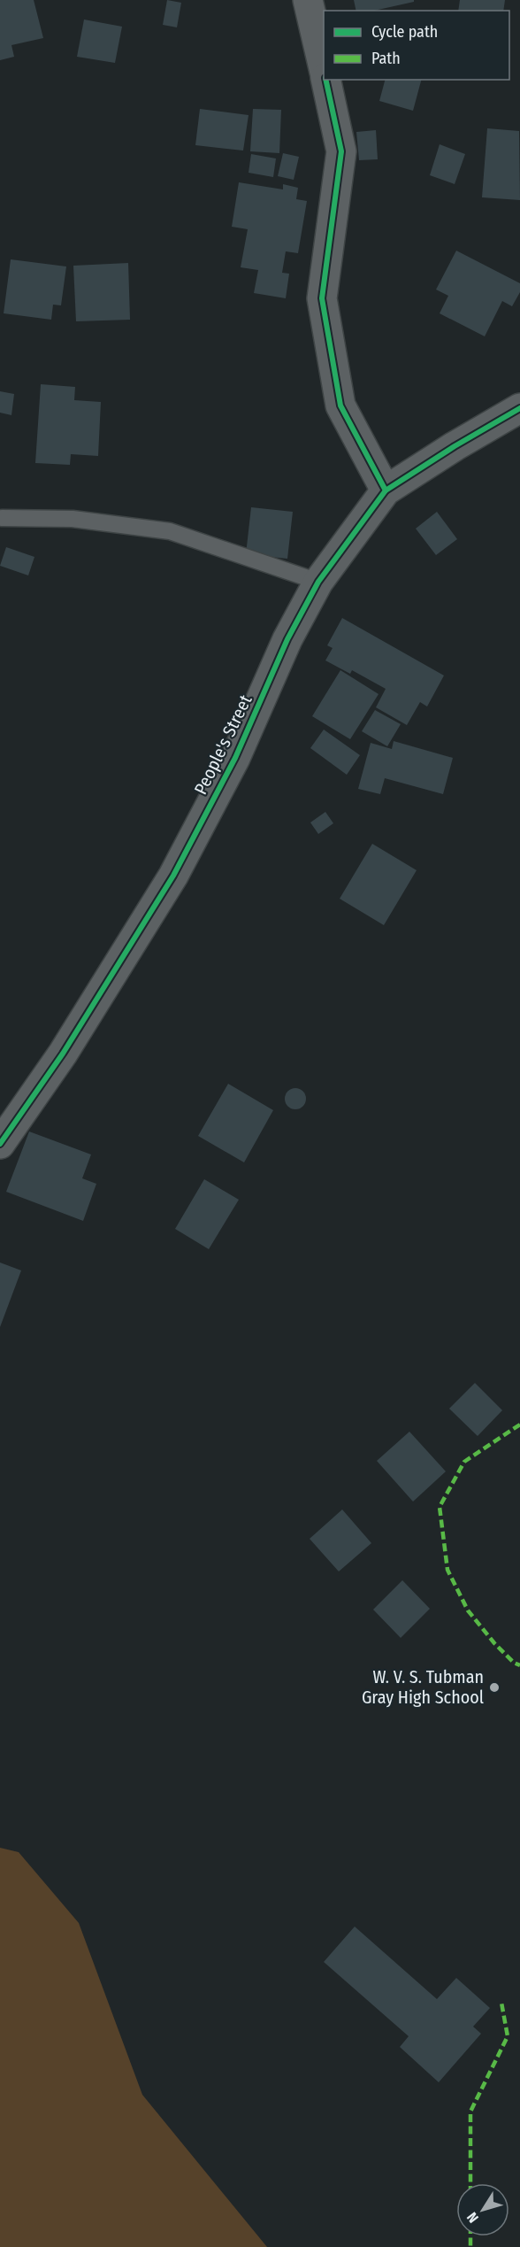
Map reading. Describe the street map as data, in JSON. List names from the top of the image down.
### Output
{
  "streets": {
    "street": ["People's Street"]
  },
  "places": ["W. V. S. Tubman Gray High School"],
  "legend": ["Cycle path", "Path"],
  "north": "bottom left"
}
